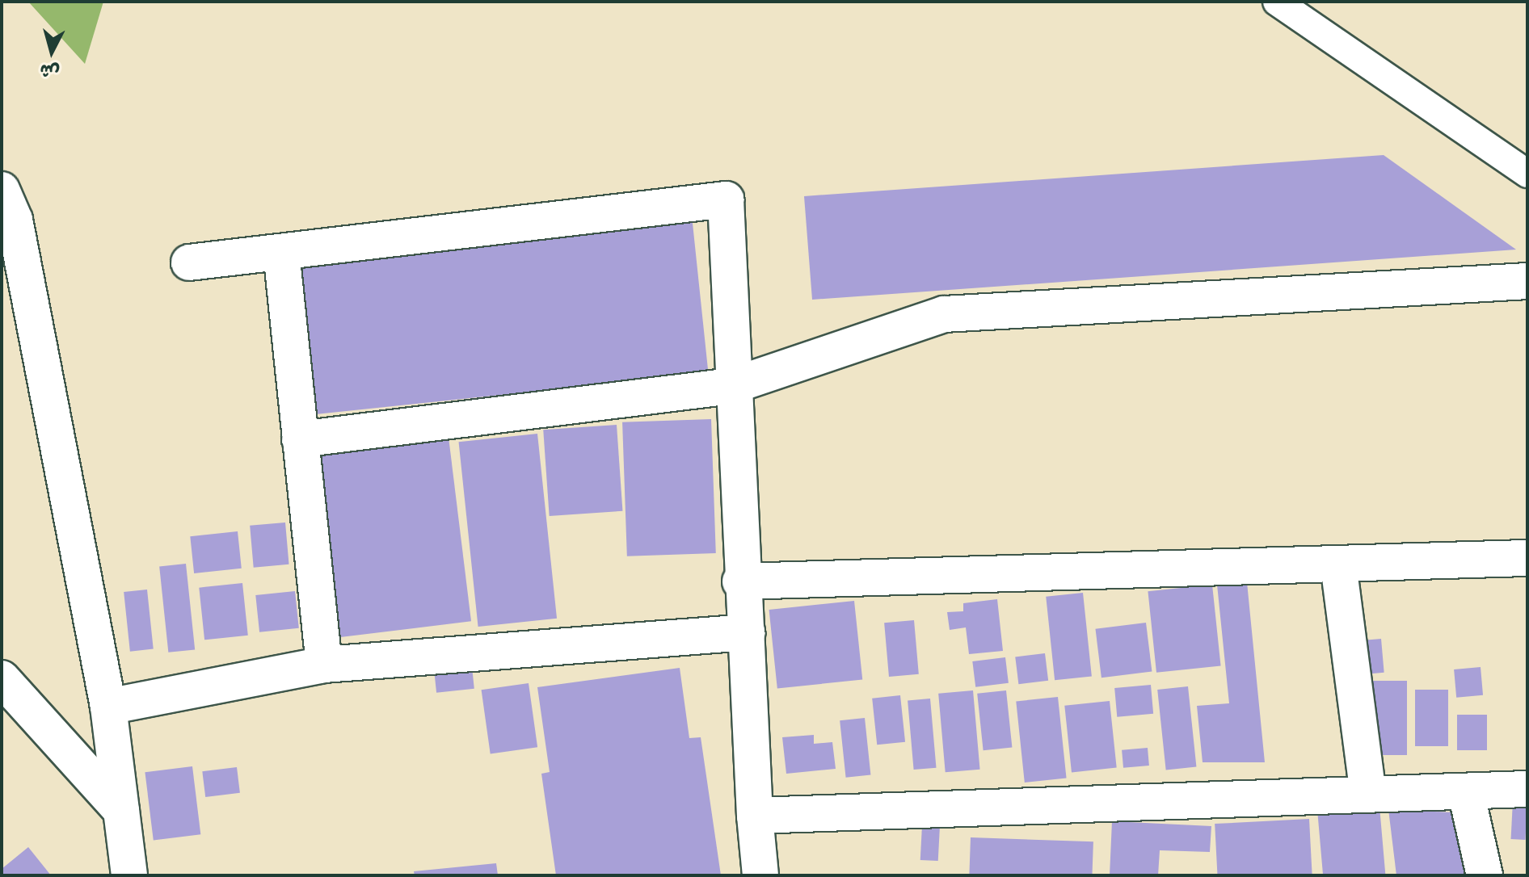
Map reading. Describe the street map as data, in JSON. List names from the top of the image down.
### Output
{
  "north": "bottom"
}
